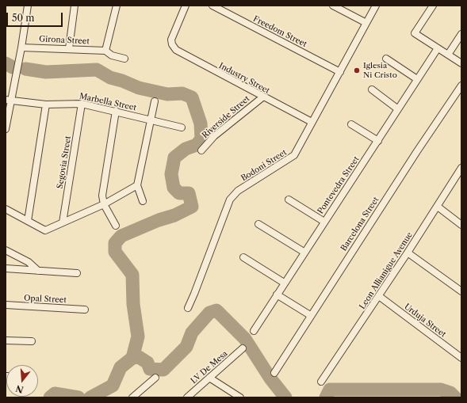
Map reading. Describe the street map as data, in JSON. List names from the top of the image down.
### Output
{
  "streets": {
    "street": [
      "Freedom Street",
      "Girona Street",
      "Industry Street",
      "Marbella Street",
      "Riverside Street",
      "Segovia Street",
      "Bodoni Street",
      "Pontevedra Street",
      "Barcelona Street",
      "Leon Allianigue Avenue",
      "Opal Street",
      "Urduja Street",
      "LV De Mesa"
    ]
  },
  "crossings": [
    ["Freedom Street", "Bodoni Street"],
    ["Industry Street", "Riverside Street"],
    ["Industry Street", "Bodoni Street"],
    ["Marbella Street", "Segovia Street"],
    ["Leon Allianigue Avenue", "Urduja Street"]
  ],
  "places": ["Iglesia Ni Cristo"],
  "scale_bar": "50 m",
  "north": "bottom"
}
